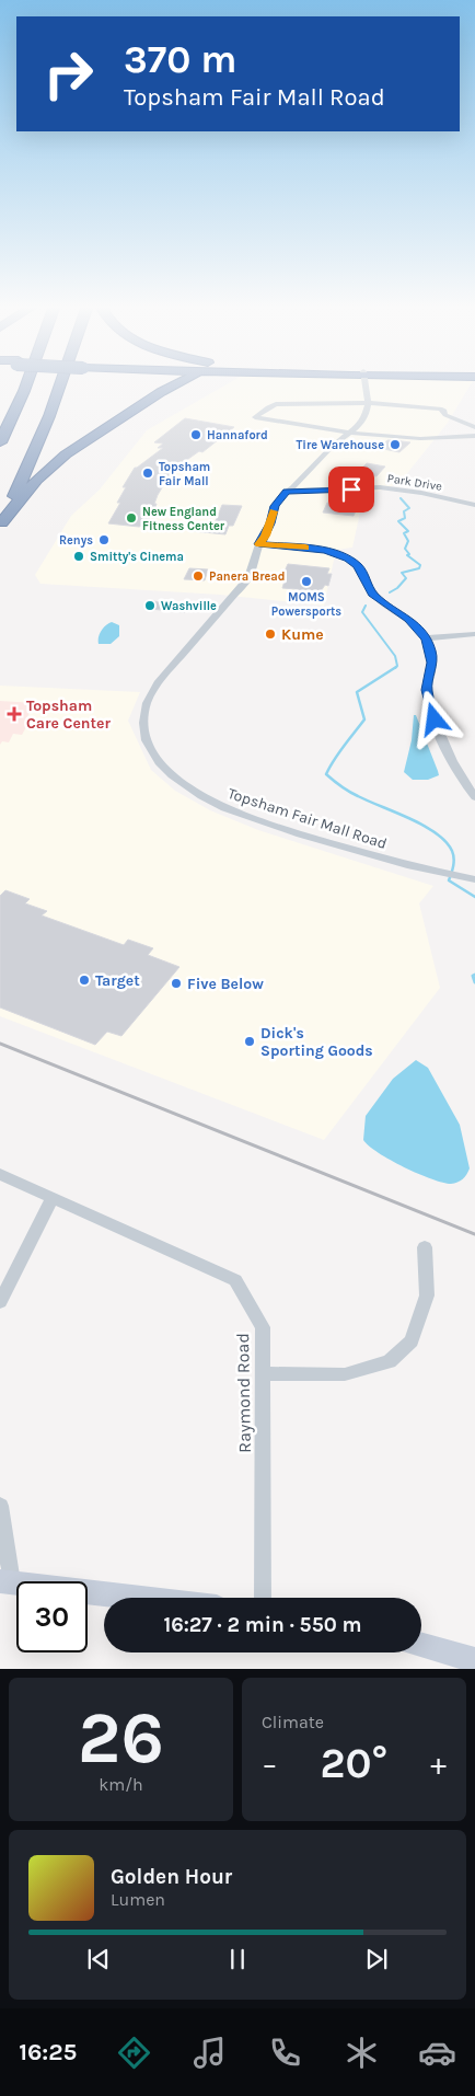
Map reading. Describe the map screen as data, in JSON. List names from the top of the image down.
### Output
{
  "streets": {
    "street": ["Park Drive", "Topsham Fair Mall Road", "Raymond Road"]
  },
  "crossings": [
    ["Park Drive", "Topsham Fair Mall Road"]
  ],
  "places": {
    "other": [
      "Hannaford",
      "Tire Warehouse",
      "Topsham Fair Mall",
      "New England Fitness Center",
      "Renys",
      "Smitty's Cinema",
      "Panera Bread",
      "MOMS Powersports",
      "Washville",
      "Kume",
      "Target",
      "Five Below",
      "Dick's Sporting Goods"
    ],
    "health": ["Topsham Care Center"]
  },
  "page": {
    "turn": ["370 m", "Topsham Fair Mall Road"],
    "limit": "30",
    "trip": "16:27 · 2 min · 550 m",
    "tile": [
      ["26", "km/h"],
      "Climate"
    ],
    "heat": ["−", "20°", "+"],
    "song": ["Golden Hour", "Lumen"],
    "tabs": "16:25"
  }
}
